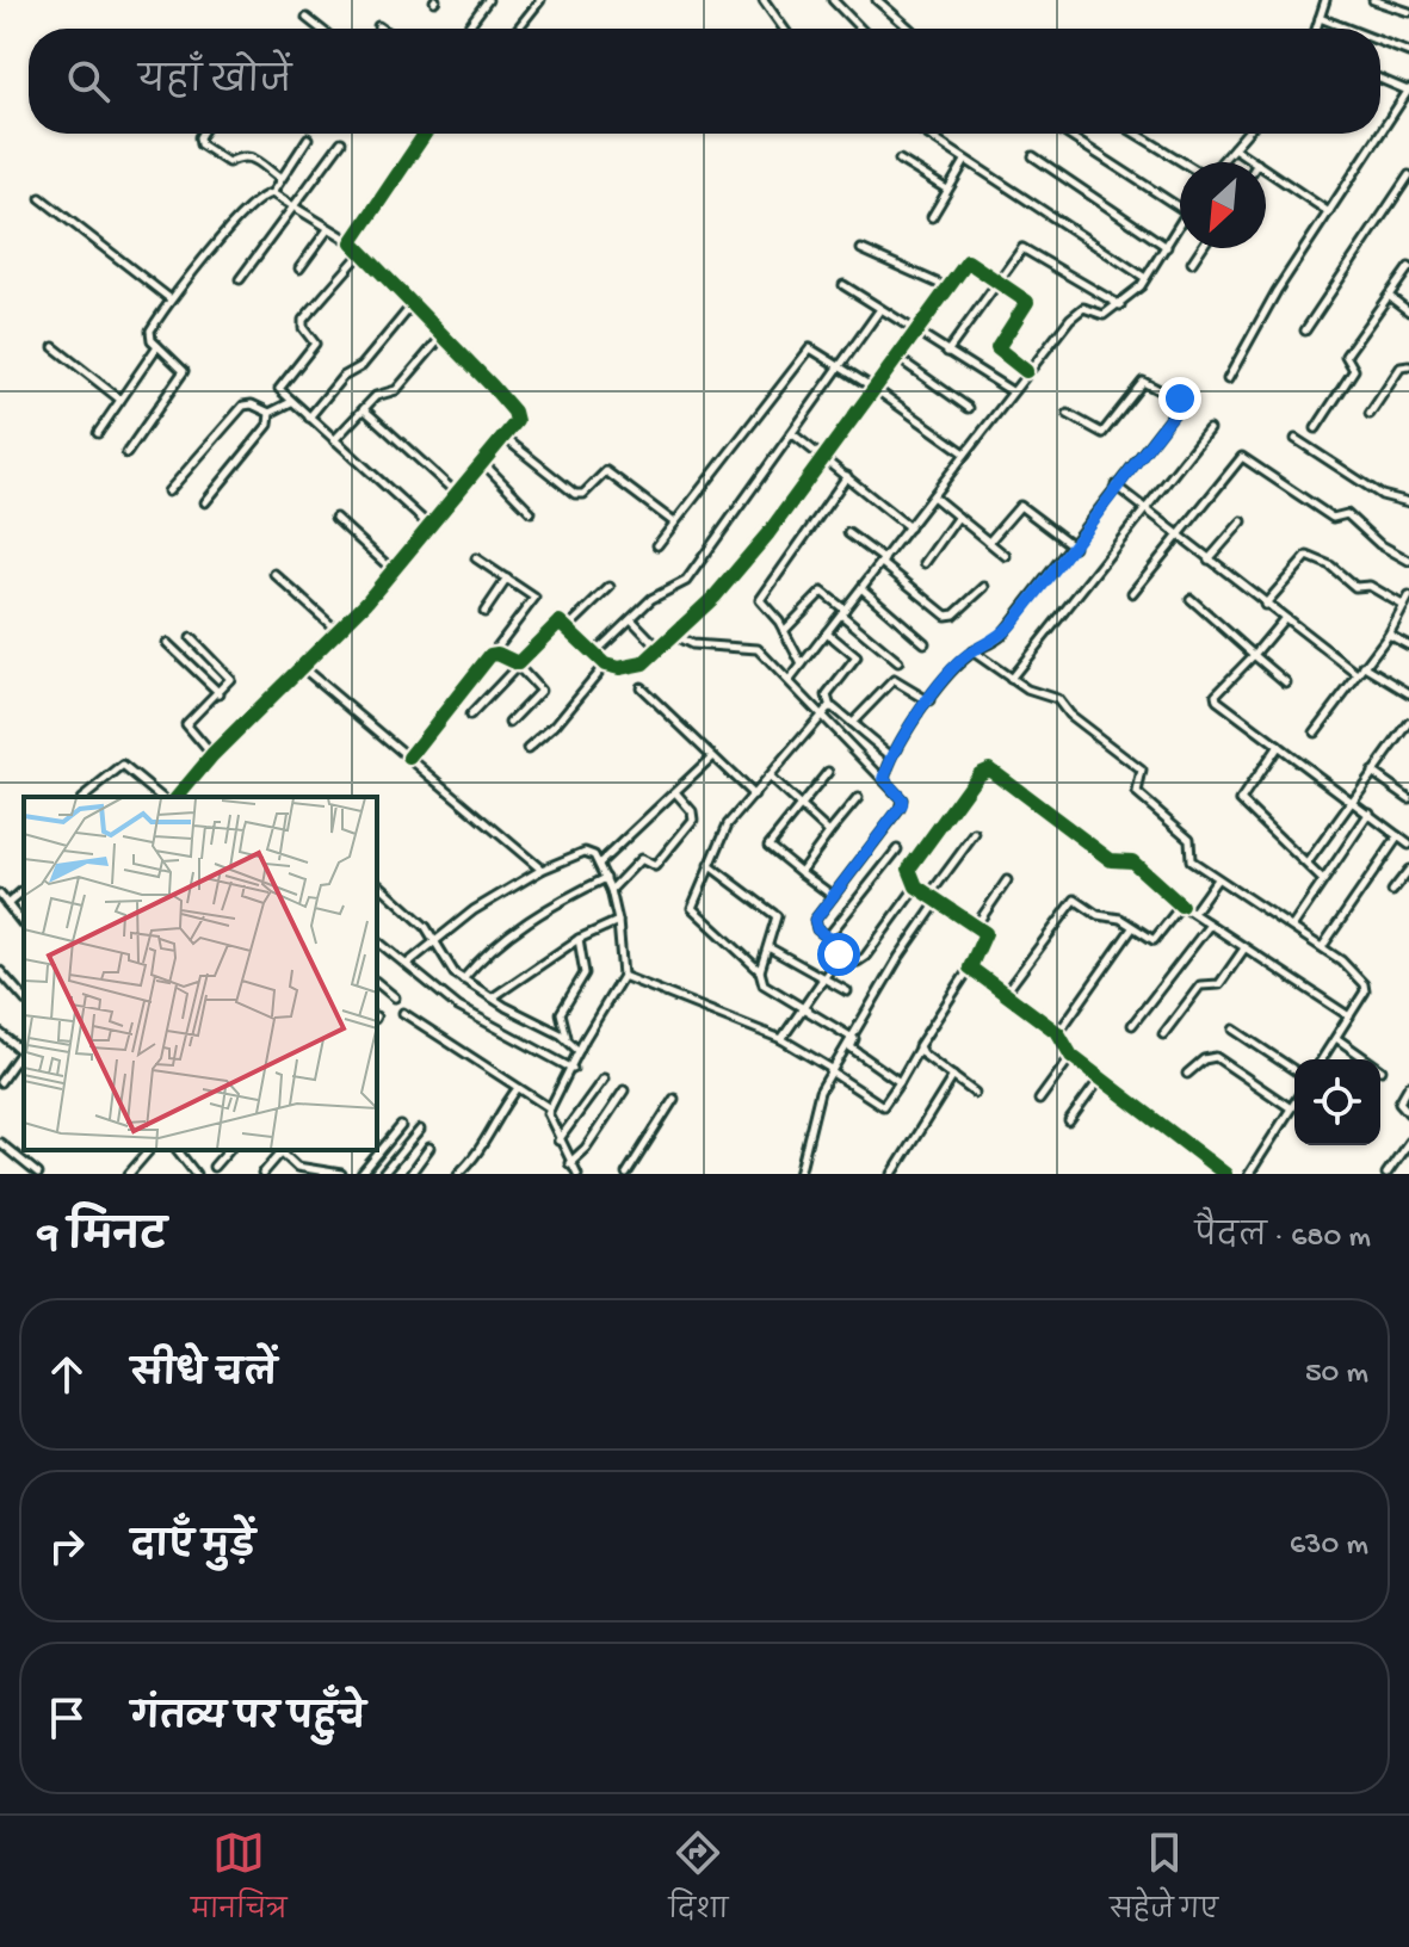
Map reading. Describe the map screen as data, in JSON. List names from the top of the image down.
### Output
{
  "north": "bottom left",
  "page": {
    "search": "यहाँ खोजें",
    "heading": ["9 मिनट", "पैदल · 680 m"],
    "list": [
      ["सीधे चलें", "50 m"],
      ["दाएँ मुड़ें", "630 m"],
      "गंतव्य पर पहुँचे"
    ],
    "nav": ["मानचित्र", "दिशा", "सहेजे गए"]
  }
}
